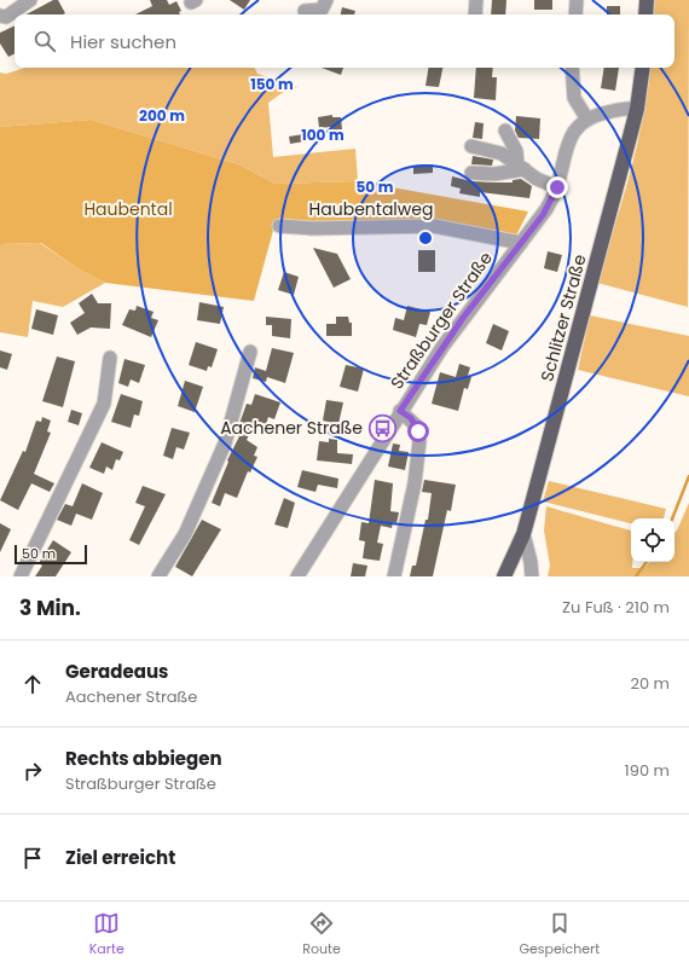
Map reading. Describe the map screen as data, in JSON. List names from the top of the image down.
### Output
{
  "streets": {
    "main road": ["Schlitzer Straße"],
    "street": ["Haubentalweg", "Straßburger Straße"]
  },
  "crossings": [
    ["Haubentalweg", "Straßburger Straße"],
    ["Schlitzer Straße", "Straßburger Straße"]
  ],
  "parks": ["Haubental"],
  "places": {
    "bus stop": ["Aachener Straße"]
  },
  "scale_bar": "50 m",
  "page": {
    "search": "Hier suchen",
    "scale": "50 m",
    "heading": ["3 Min.", "Zu Fuß · 210 m"],
    "list": [
      ["Geradeaus", "Aachener Straße", "20 m"],
      ["Rechts abbiegen", "Straßburger Straße", "190 m"],
      "Ziel erreicht"
    ],
    "nav": ["Karte", "Route", "Gespeichert"]
  },
  "rings": [
    "150 m",
    "200 m",
    "100 m",
    "50 m"
  ]
}
